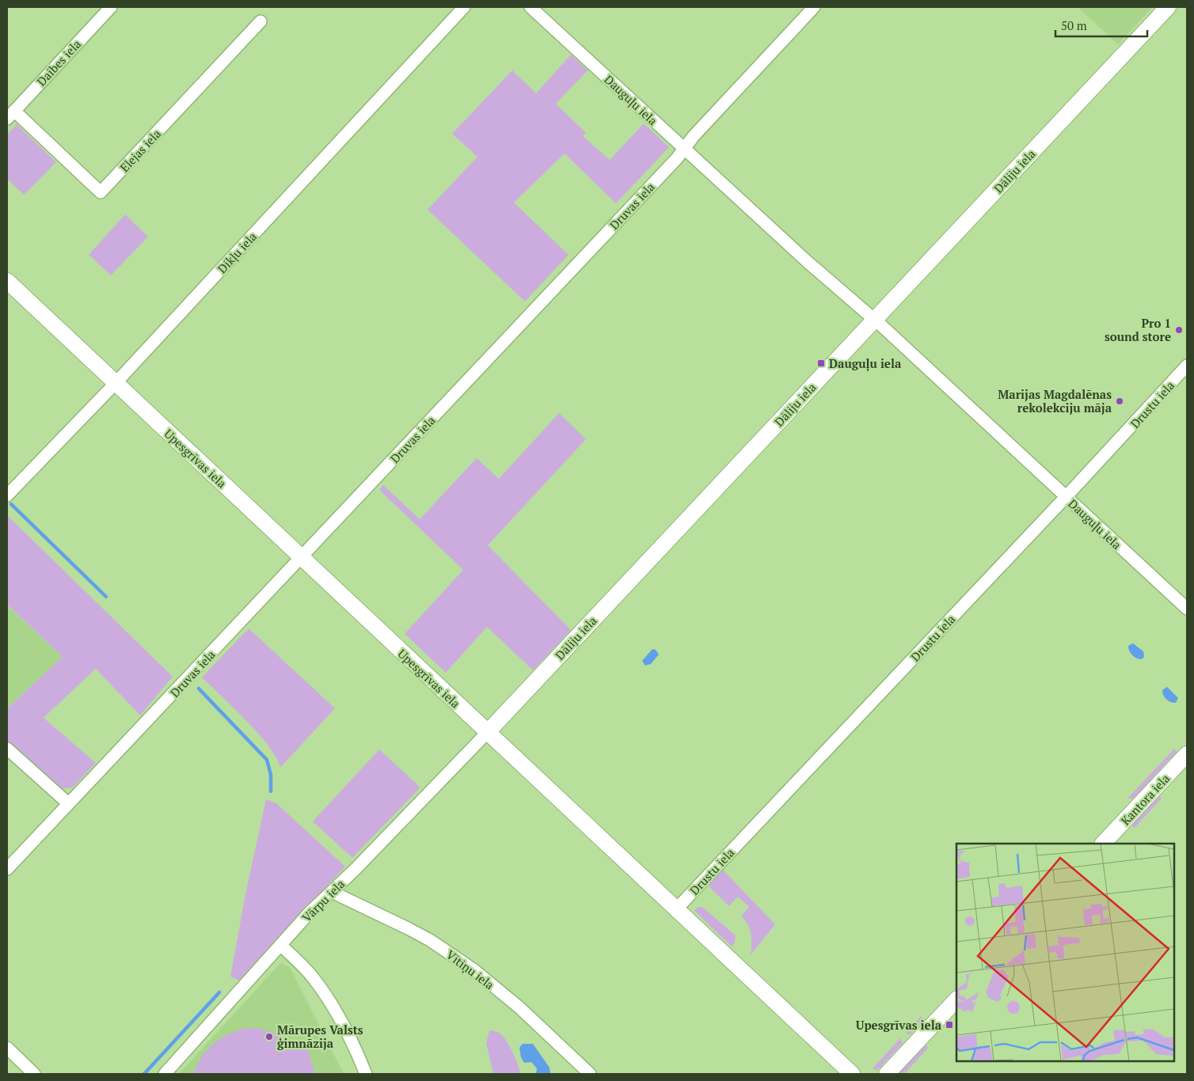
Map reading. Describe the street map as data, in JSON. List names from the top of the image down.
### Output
{
  "streets": {
    "street": [
      "Daibes iela",
      "Dauguļu iela",
      "Elejas iela",
      "Dāliju iela",
      "Druvas iela",
      "Dikļu iela",
      "Drustu iela",
      "Upesgrīvas iela",
      "Kantora iela",
      "Vārpu iela",
      "Vītiņu iela"
    ]
  },
  "crossings": [
    ["Daibes iela", "Elejas iela"],
    ["Dauguļu iela", "Dāliju iela"],
    ["Dauguļu iela", "Druvas iela"],
    ["Dauguļu iela", "Drustu iela"],
    ["Dāliju iela", "Upesgrīvas iela"],
    ["Dāliju iela", "Vārpu iela"],
    ["Druvas iela", "Upesgrīvas iela"],
    ["Dikļu iela", "Upesgrīvas iela"],
    ["Drustu iela", "Upesgrīvas iela"],
    ["Upesgrīvas iela", "Vārpu iela"],
    ["Vārpu iela", "Vītiņu iela"]
  ],
  "places": {
    "other": ["Pro 1 sound store", "Marijas Magdalēnas rekolekciju māja", "Mārupes Valsts ģimnāzija"],
    "transit": ["Dauguļu iela", "Upesgrīvas iela"]
  },
  "scale_bar": "50 m"
}
